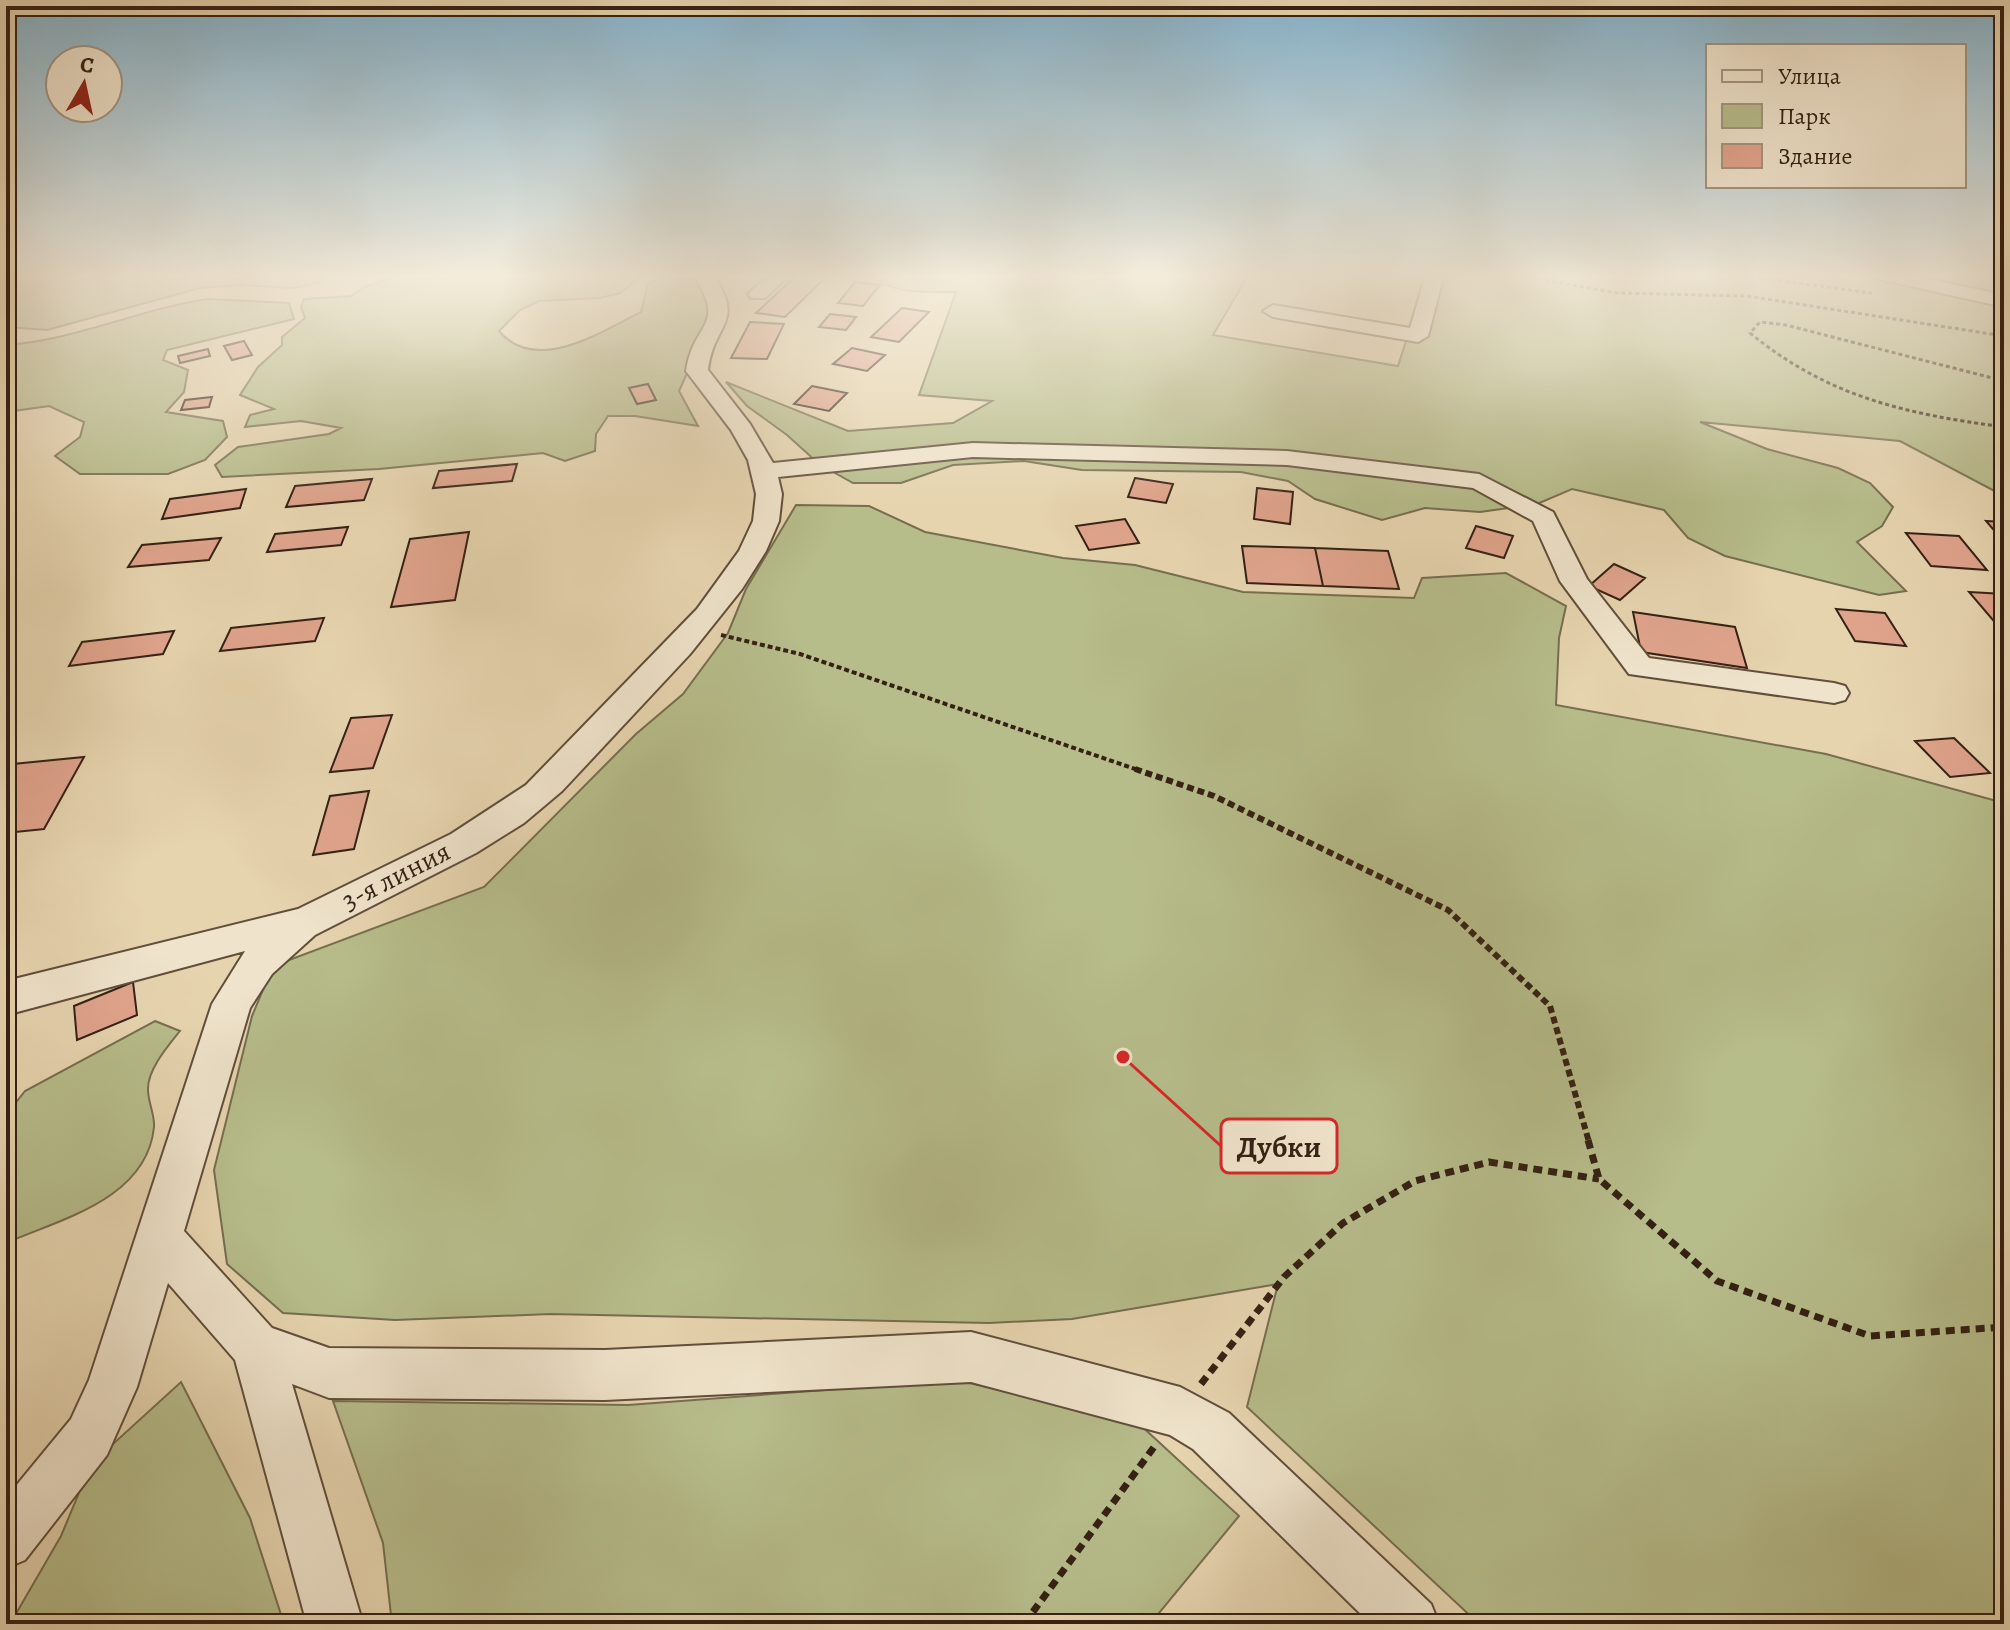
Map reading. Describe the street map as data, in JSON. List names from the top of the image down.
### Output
{
  "streets": {
    "street": ["3-я линия"]
  },
  "places": ["Дубки"],
  "legend": ["Улица", "Парк", "Здание"],
  "north": "top"
}
